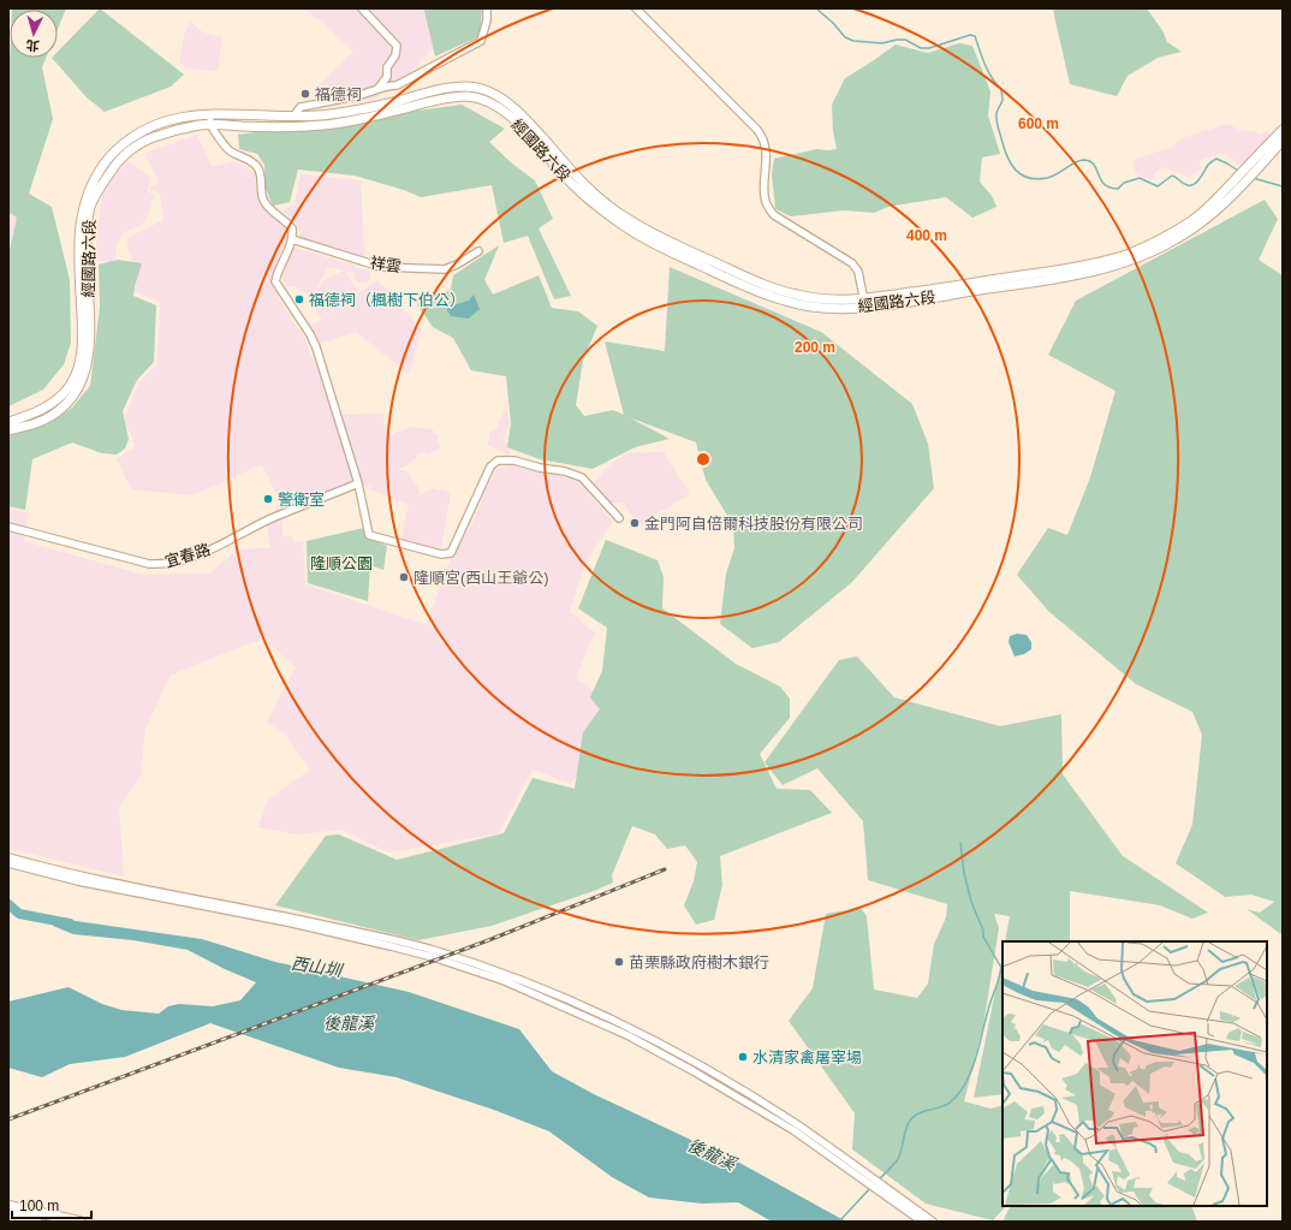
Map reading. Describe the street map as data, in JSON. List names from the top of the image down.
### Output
{
  "streets": {
    "main road": ["經國路六段"],
    "street": ["祥雲", "宜春路"]
  },
  "water": ["西山圳", "後龍溪"],
  "parks": ["隆順公園"],
  "places": [
    "福德祠",
    "福德祠（楓樹下伯公）",
    "警衛室",
    "金門阿自倍爾科技股份有限公司",
    "隆順宮(西山王爺公)",
    "苗栗縣政府樹木銀行",
    "水清家禽屠宰場"
  ],
  "scale_bar": "100 m",
  "north": "bottom",
  "rings": ["600 m", "400 m", "200 m"]
}
